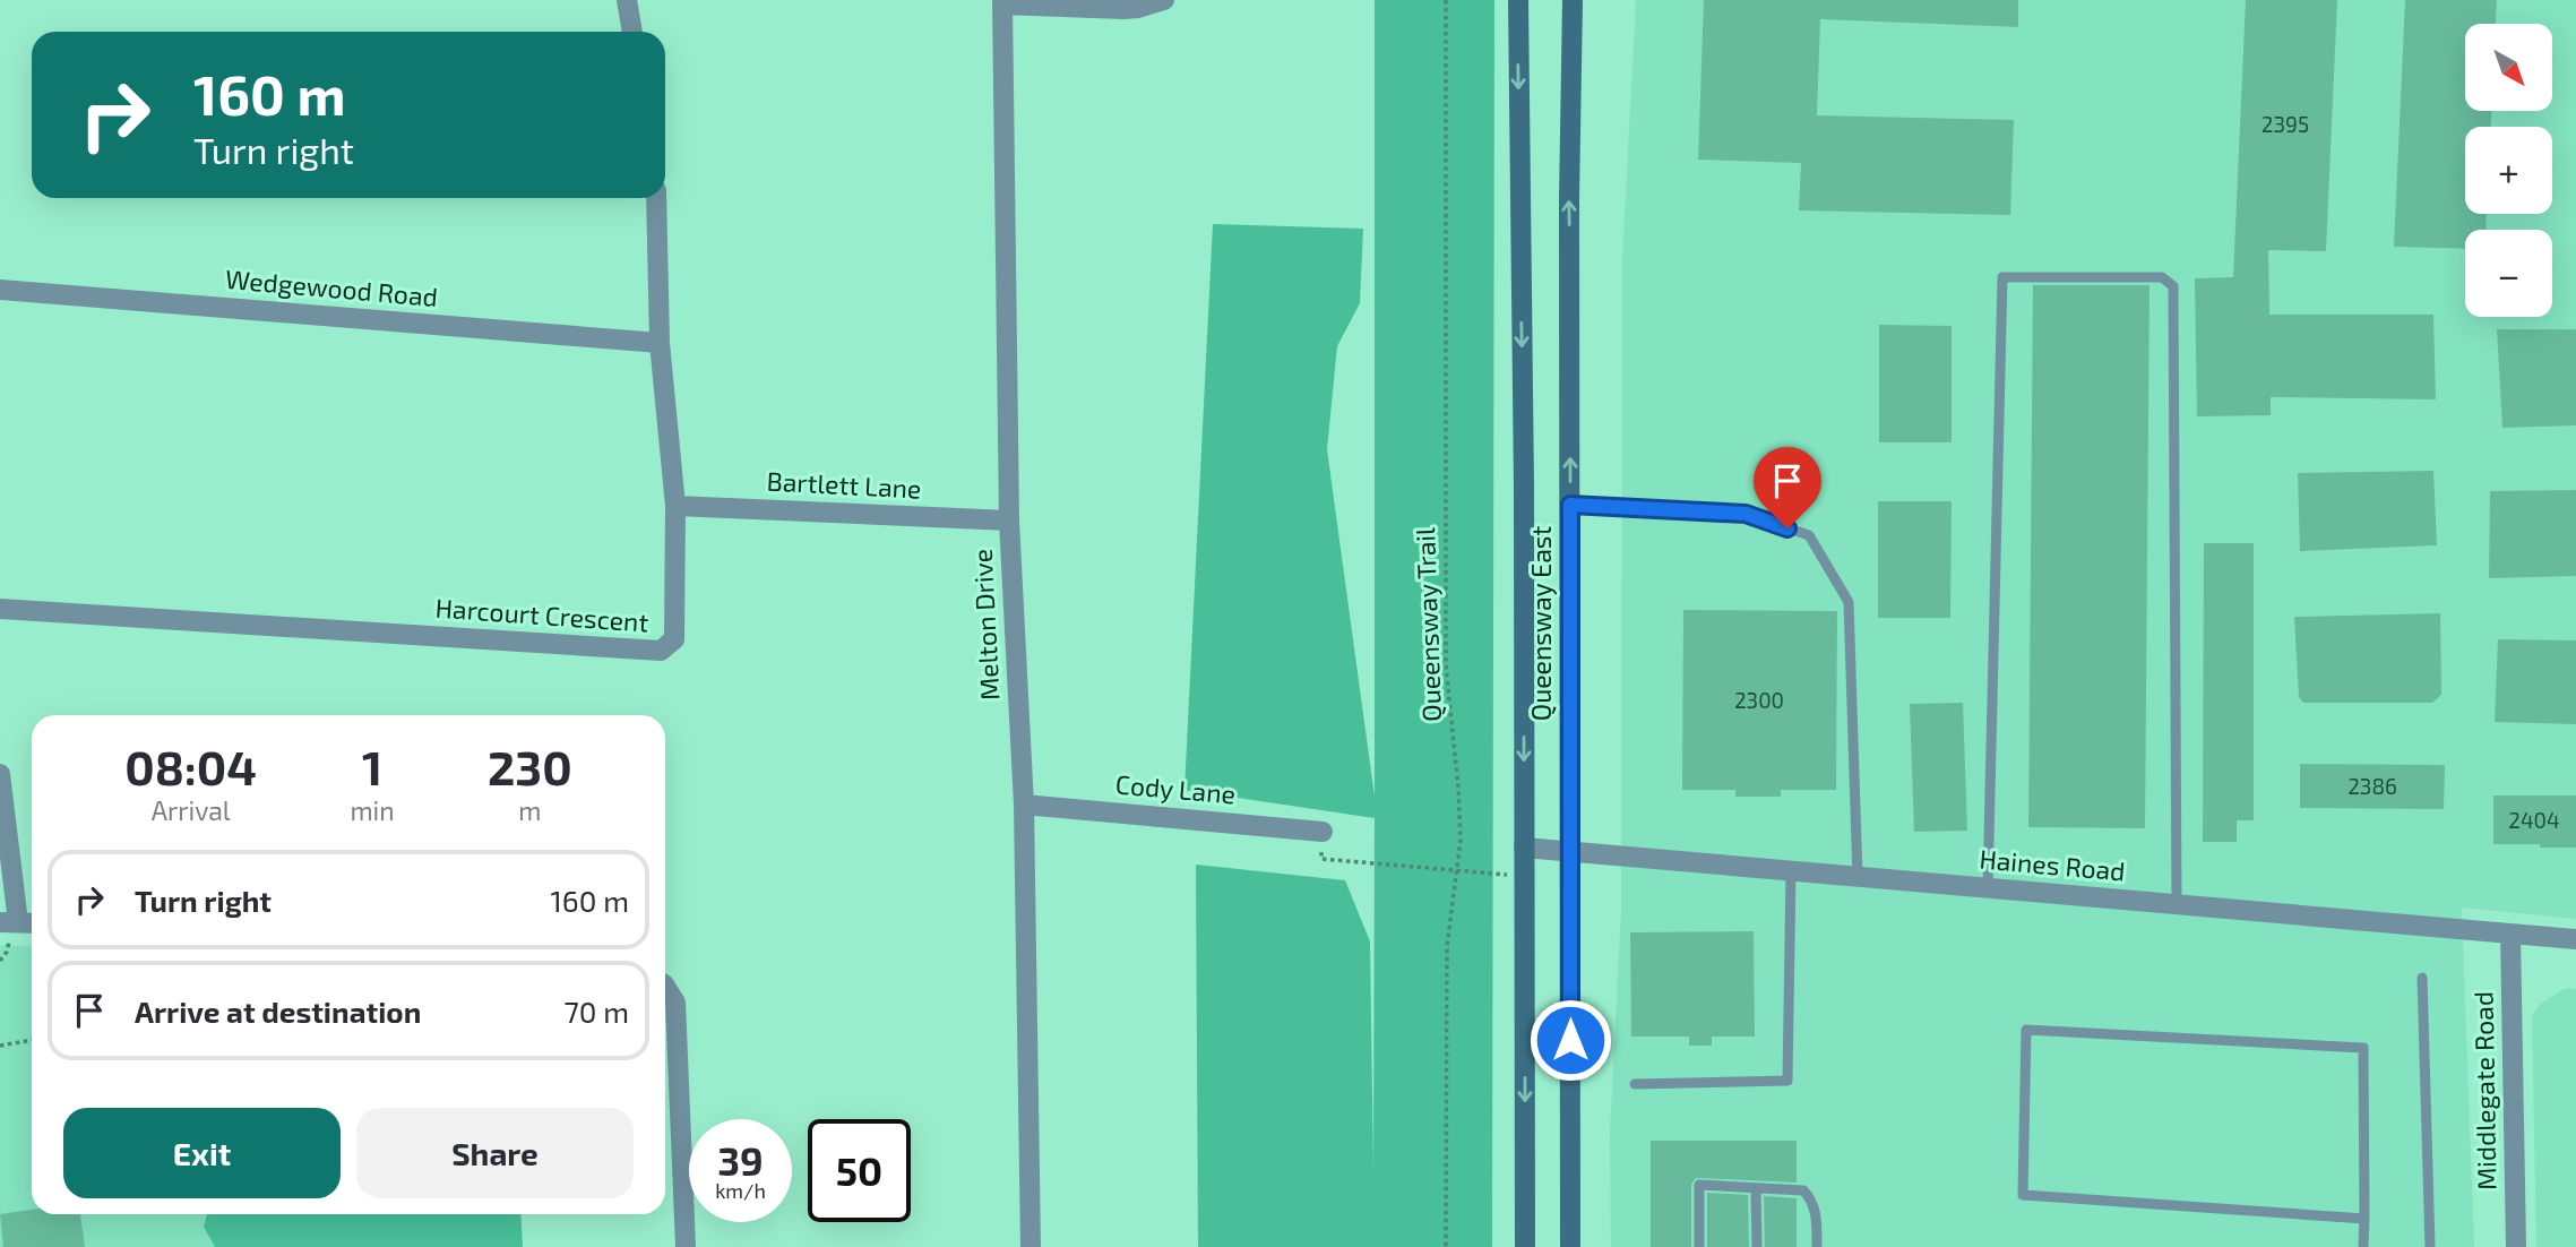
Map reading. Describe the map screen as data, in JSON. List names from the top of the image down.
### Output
{
  "streets": {
    "main road": ["Queensway East"],
    "street": [
      "Wedgewood Road",
      "Bartlett Lane",
      "Harcourt Crescent",
      "Melton Drive",
      "Cody Lane",
      "Haines Road",
      "Middlegate Road"
    ],
    "path": ["Queensway Trail"]
  },
  "crossings": [
    ["Wedgewood Road", "Harcourt Crescent"],
    ["Bartlett Lane", "Harcourt Crescent"],
    ["Bartlett Lane", "Melton Drive"],
    ["Queensway East", "Haines Road"],
    ["Melton Drive", "Cody Lane"],
    ["Haines Road", "Middlegate Road"]
  ],
  "house_numbers": [
    "2395",
    "2300",
    "2386",
    "2404"
  ],
  "north": "bottom right",
  "page": {
    "map_buttons": ["+", "−"],
    "turn": ["160 m", "Turn right"],
    "eta": [
      "08:04",
      "Arrival",
      "1",
      "min",
      "230",
      "m"
    ],
    "list": [
      {
        "name": "Turn right",
        "value": "160 m"
      },
      {
        "name": "Arrive at destination",
        "value": "70 m"
      }
    ],
    "buttons": ["Exit", "Share"],
    "speed": "39 km/h",
    "limit": "50"
  }
}
